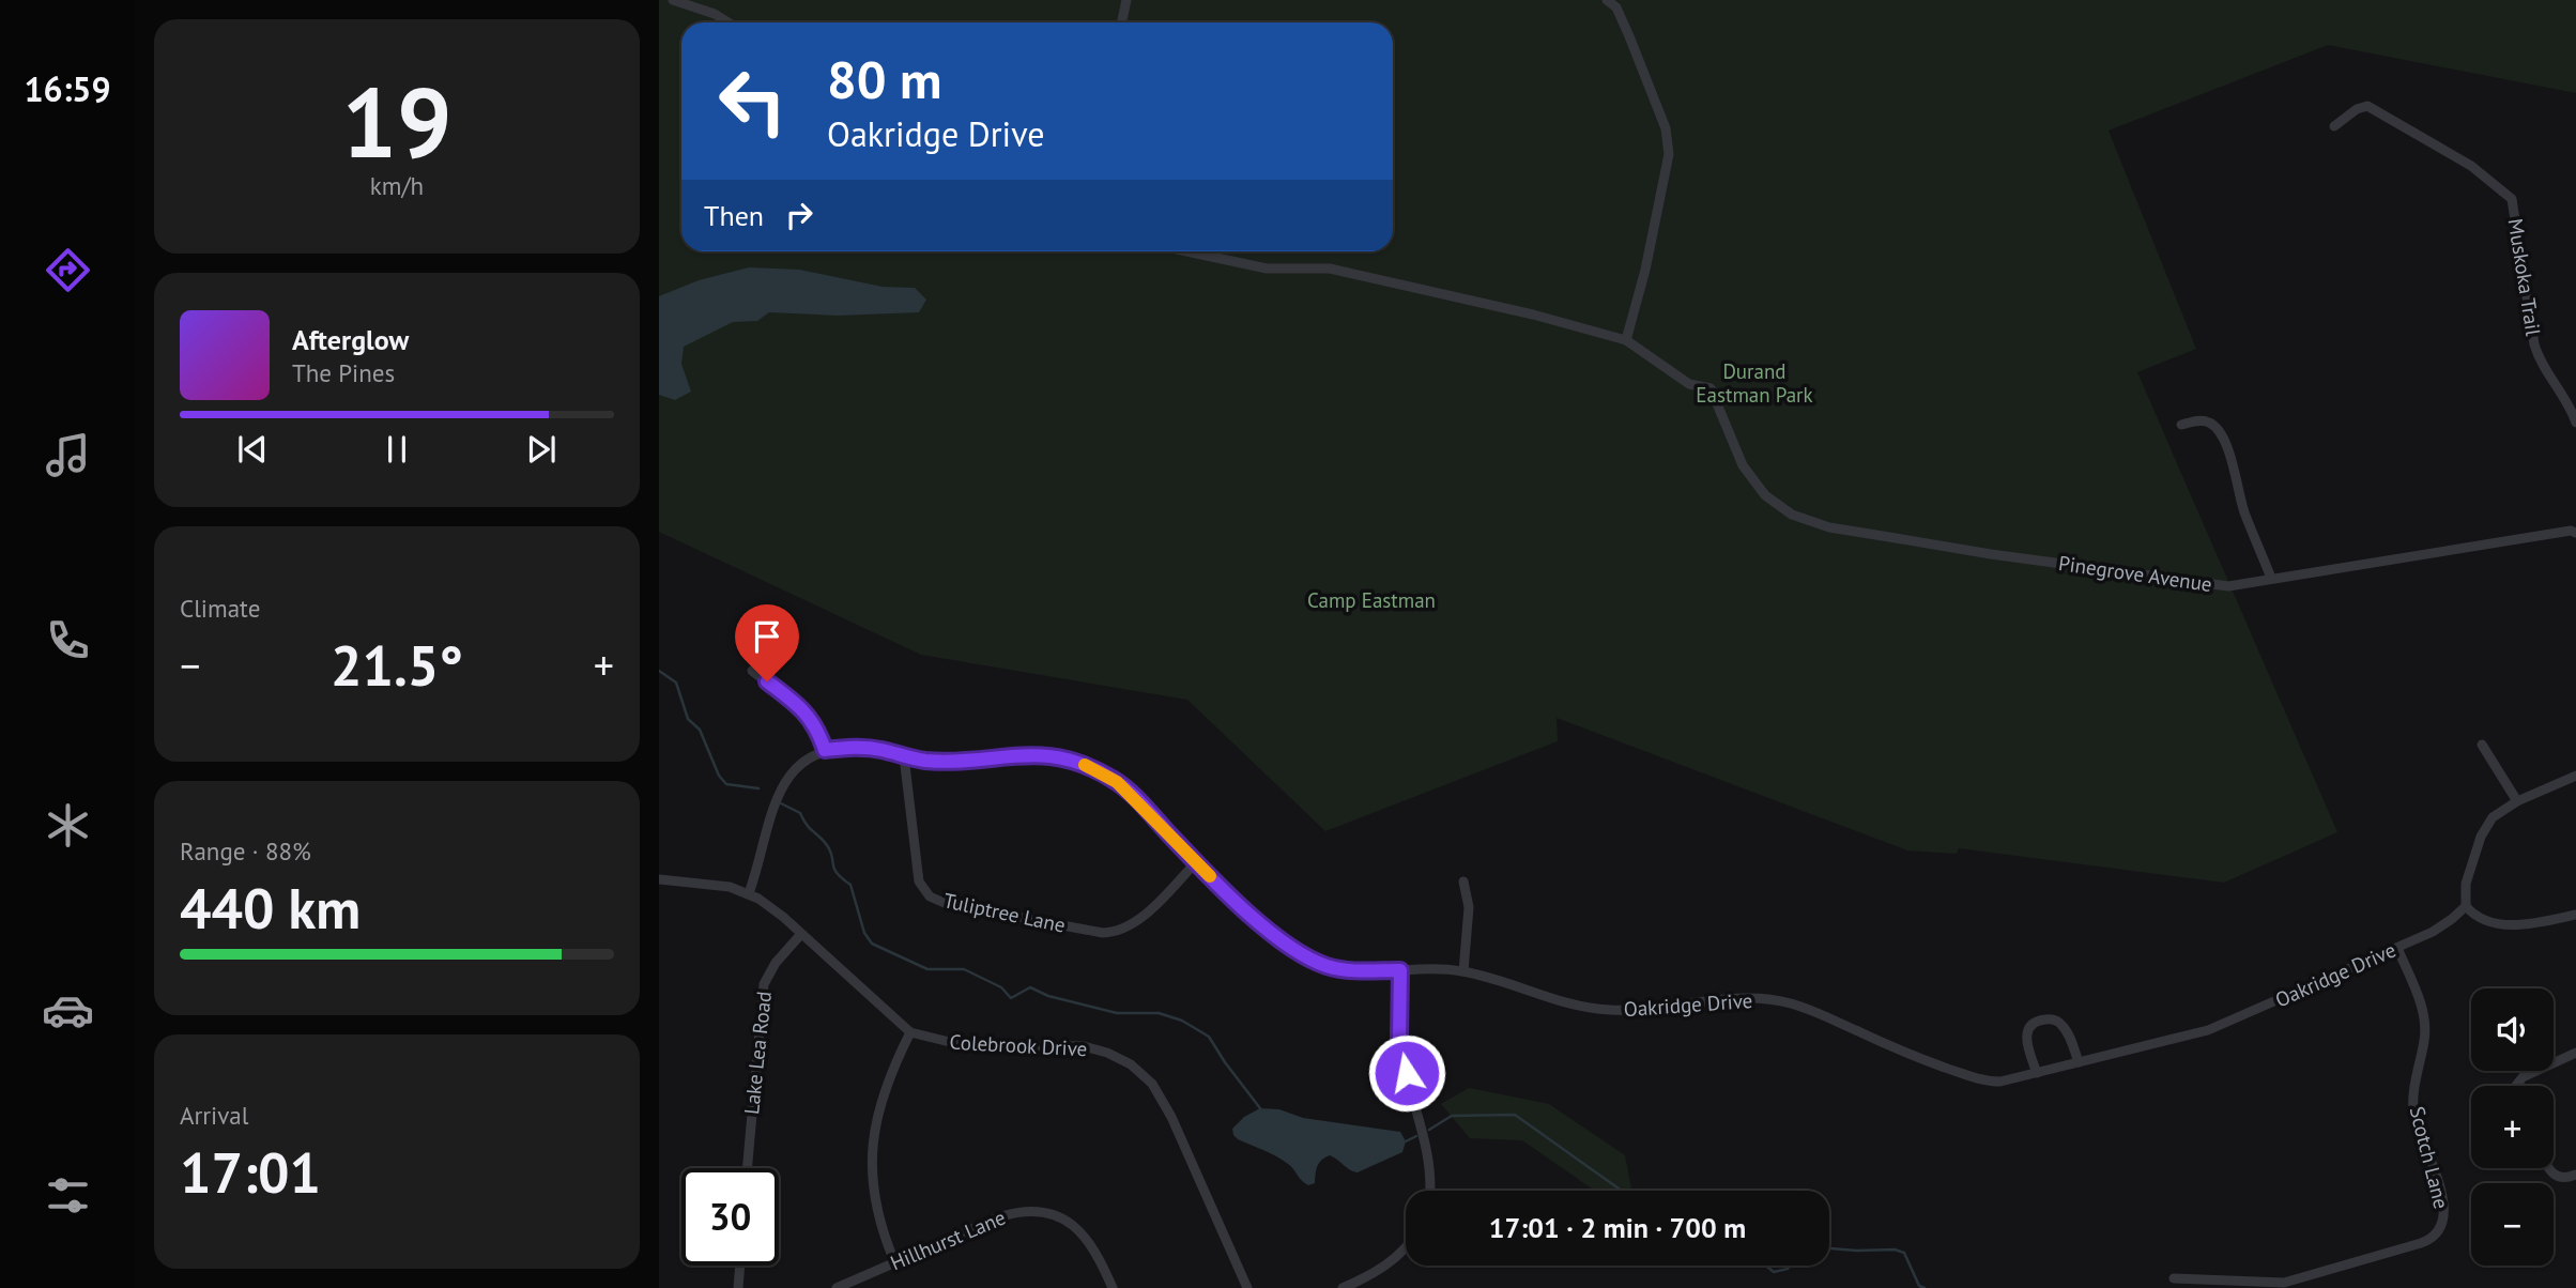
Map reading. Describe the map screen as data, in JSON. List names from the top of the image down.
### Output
{
  "streets": {
    "street": [
      "Muskoka Trail",
      "Pinegrove Avenue",
      "Tuliptree Lane",
      "Oakridge Drive",
      "Colebrook Drive",
      "Lake Lea Road",
      "Scotch Lane",
      "Hillhurst Lane"
    ]
  },
  "crossings": [
    ["Tuliptree Lane", "Oakridge Drive"],
    ["Oakridge Drive", "Scotch Lane"],
    ["Colebrook Drive", "Lake Lea Road"]
  ],
  "parks": ["Durand Eastman Park", "Camp Eastman"],
  "page": {
    "tabs": "16:59",
    "tile": [
      ["19", "km/h"],
      "Climate",
      ["Range · 88%", "440 km"],
      ["Arrival", "17:01"]
    ],
    "turn": ["80 m", "Oakridge Drive"],
    "then": "Then",
    "song": ["Afterglow", "The Pines"],
    "heat": ["−", "21.5°", "+"],
    "map_buttons": ["+", "−"],
    "limit": "30",
    "trip": "17:01 · 2 min · 700 m"
  }
}
